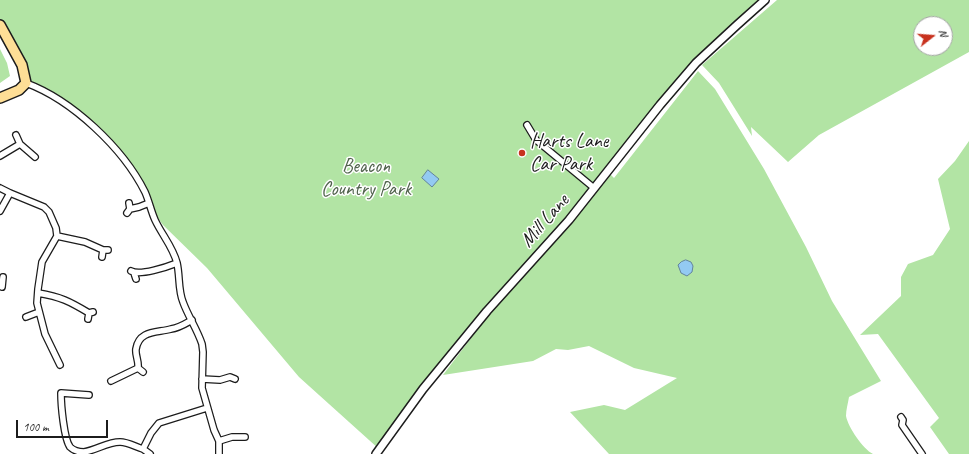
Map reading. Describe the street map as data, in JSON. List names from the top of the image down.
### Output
{
  "streets": {
    "street": ["Mill Lane"]
  },
  "parks": ["Beacon Country Park"],
  "places": ["Harts Lane Car Park"],
  "scale_bar": "100 m",
  "north": "right"
}
